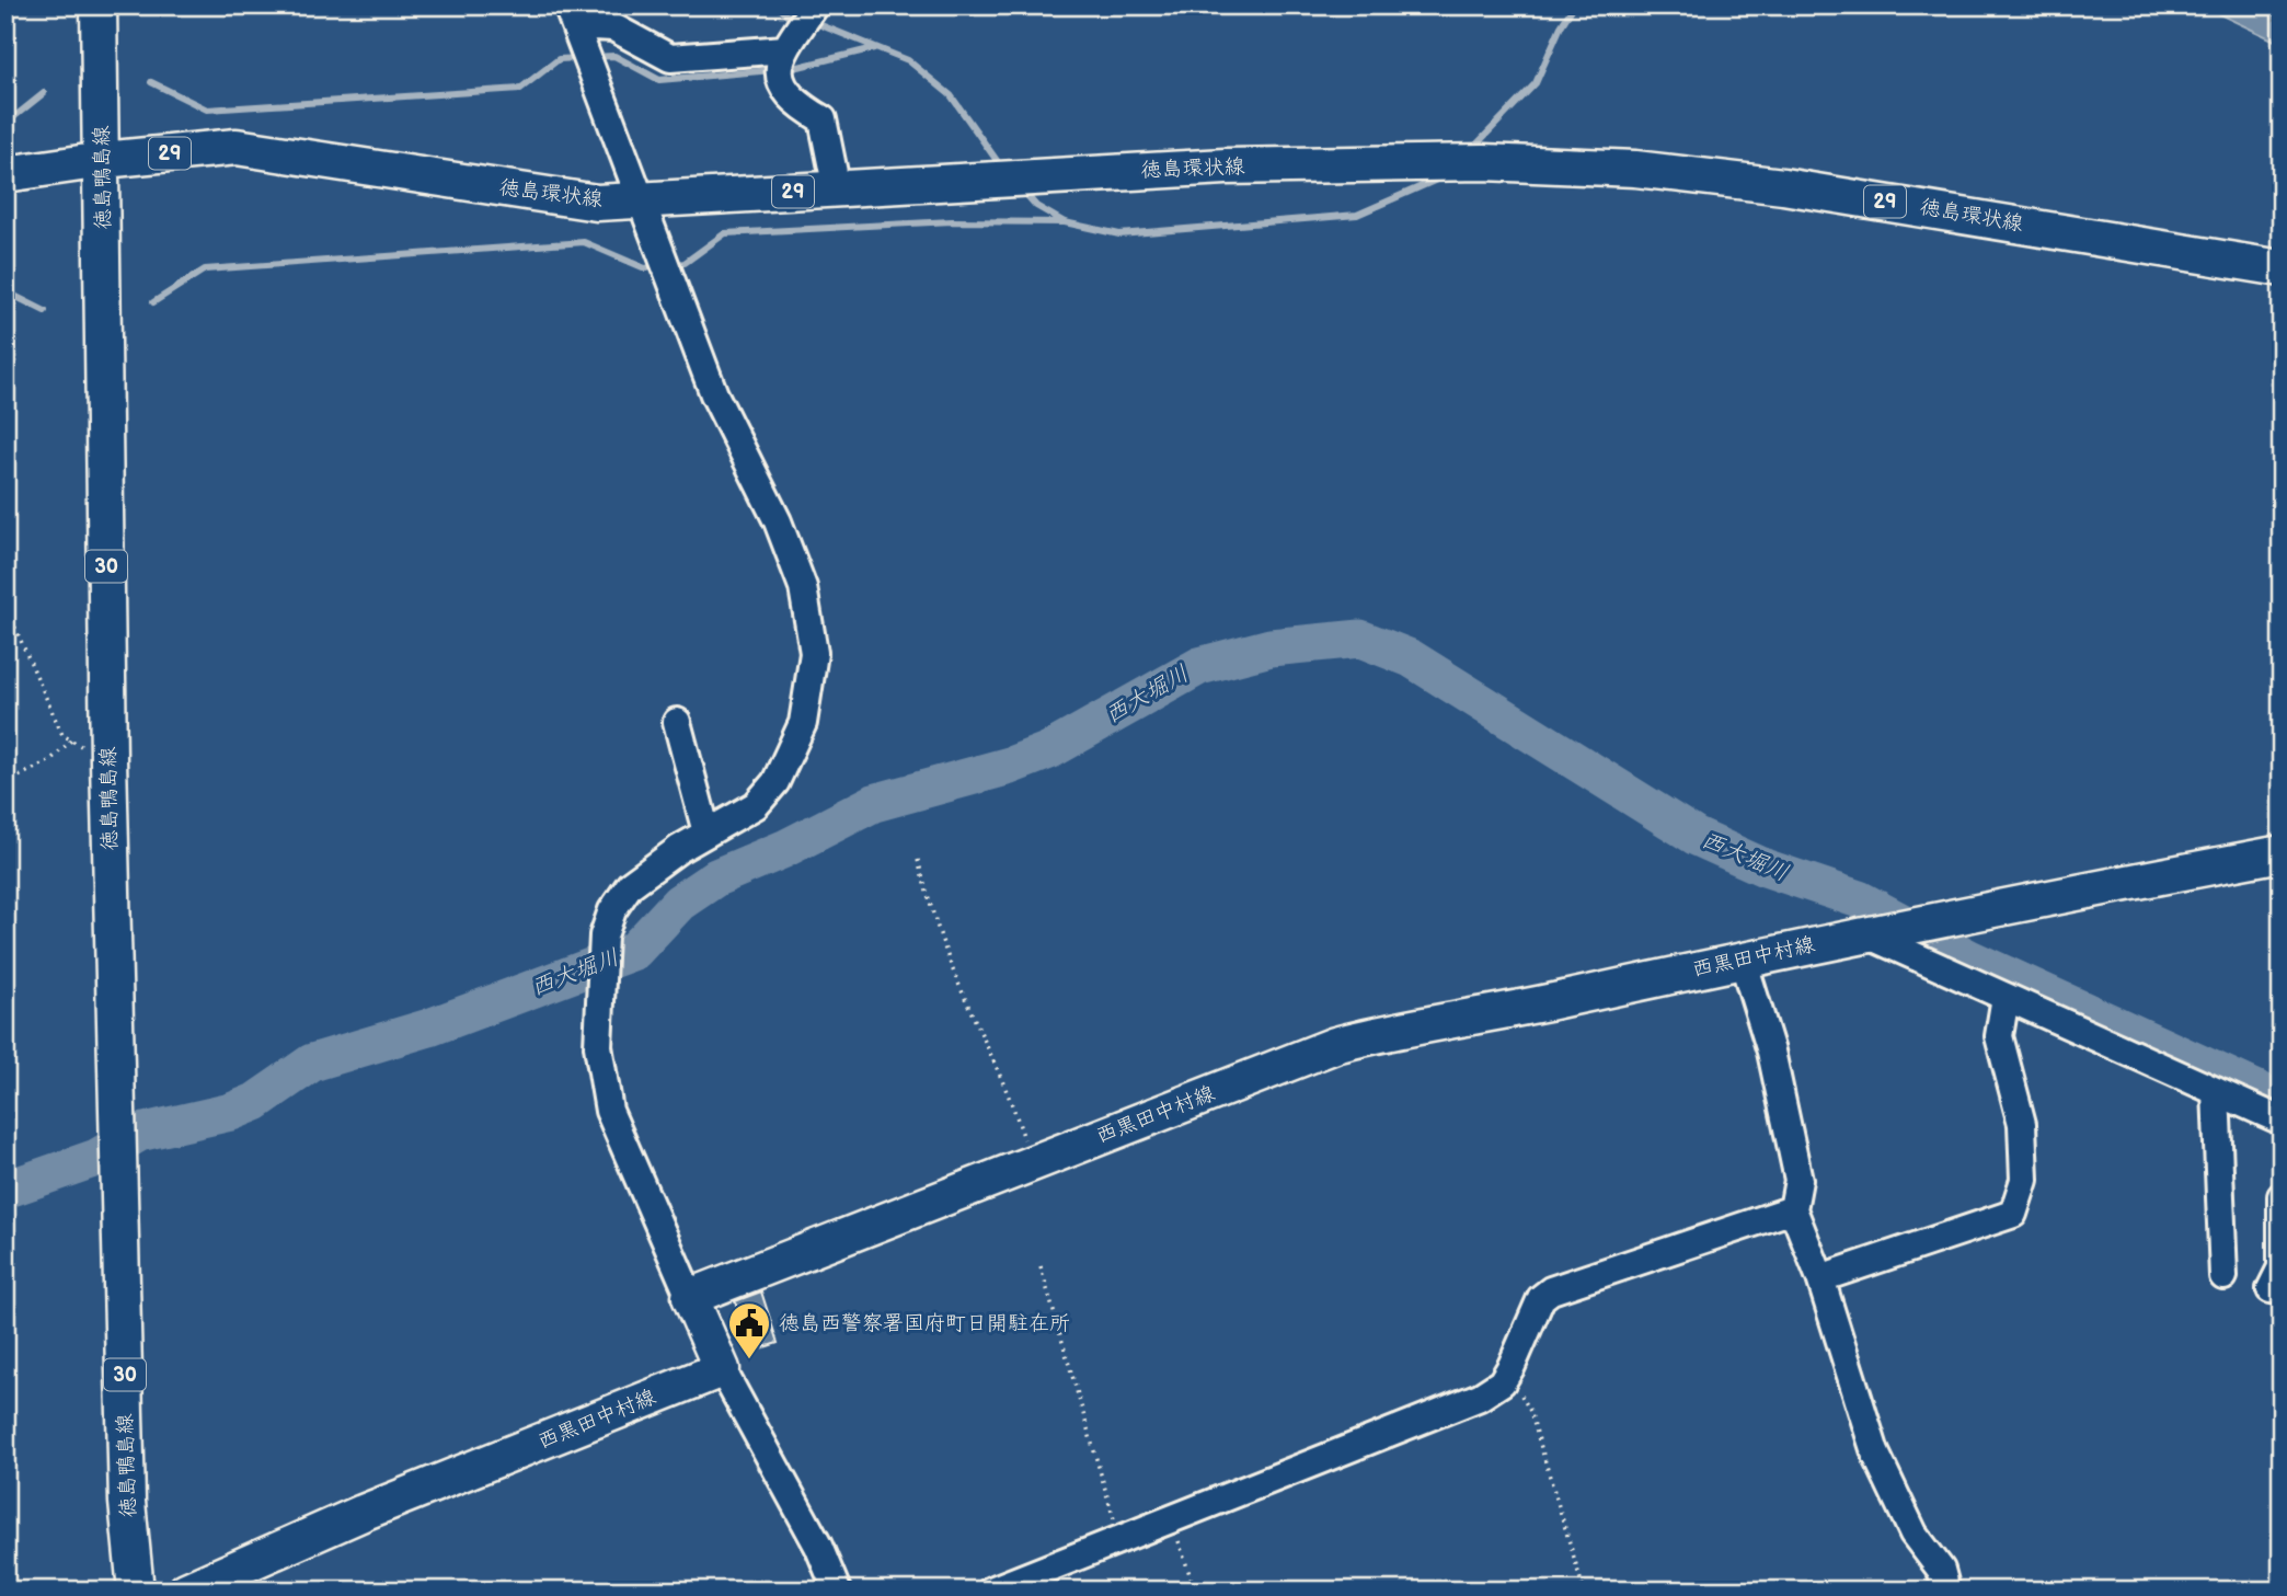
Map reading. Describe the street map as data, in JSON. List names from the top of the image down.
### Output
{
  "streets": {
    "main road": [
      "29",
      "徳島環状線",
      "徳島鴨島線",
      "30",
      "西黒田中村線"
    ]
  },
  "crossings": [
    ["徳島環状線", "徳島鴨島線"]
  ],
  "water": ["西大堀川"],
  "places": {
    "public building": ["徳島西警察署国府町日開駐在所"]
  }
}
